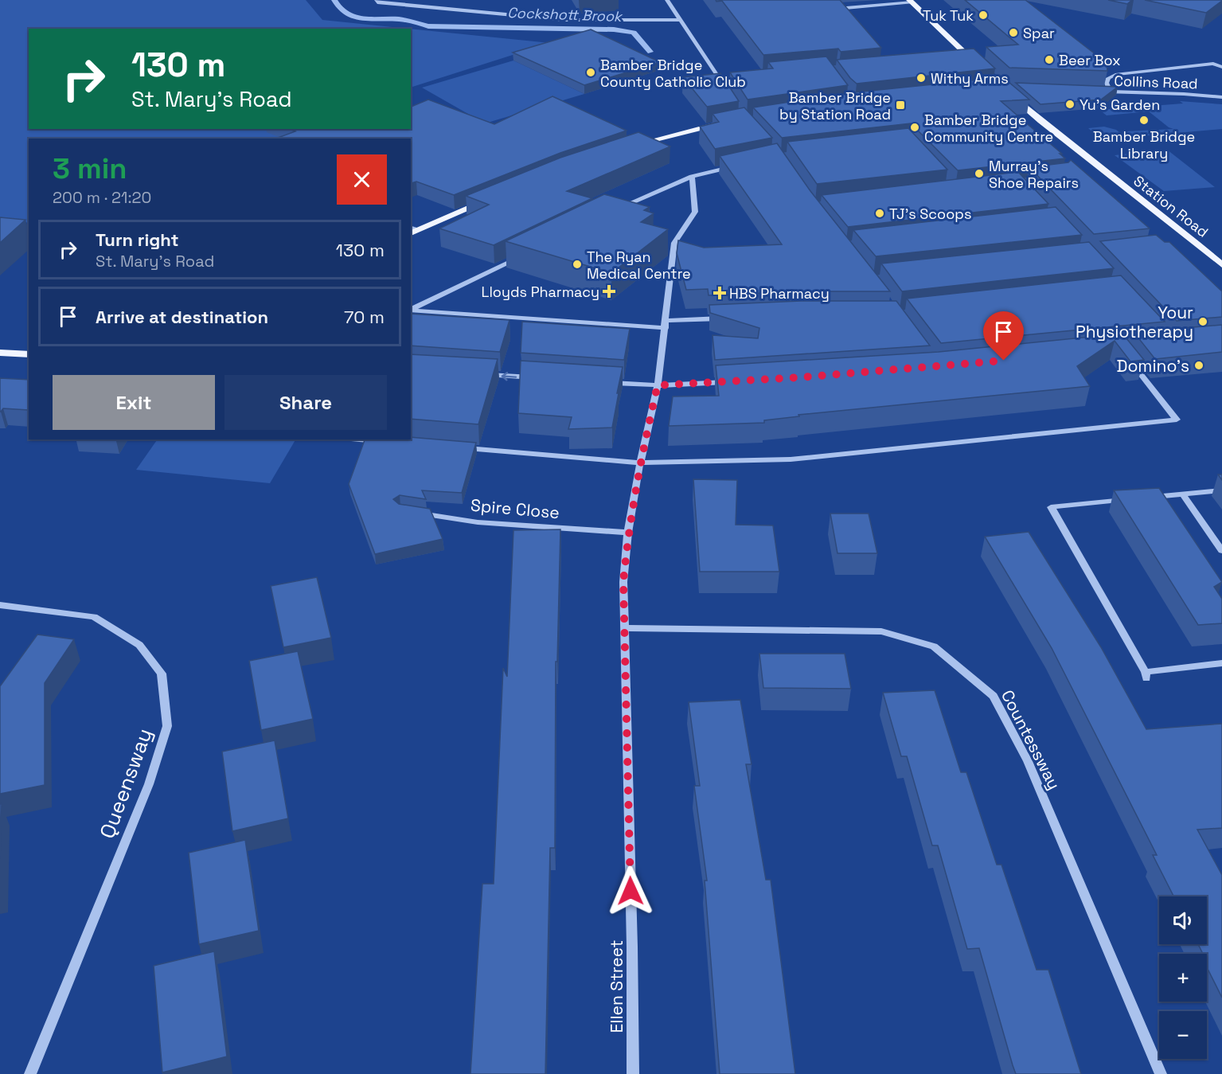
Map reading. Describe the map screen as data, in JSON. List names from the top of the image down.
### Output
{
  "streets": {
    "main road": ["Station Road"],
    "street": [
      "Collins Road",
      "Spire Close",
      "Countessway",
      "Queensway",
      "Ellen Street"
    ]
  },
  "crossings": [
    ["Spire Close", "Ellen Street"],
    ["Countessway", "Ellen Street"]
  ],
  "water": ["Cockshott Brook"],
  "places": {
    "other": [
      "Tuk Tuk",
      "Spar",
      "Beer Box",
      "Bamber Bridge County Catholic Club",
      "Withy Arms",
      "Yu's Garden",
      "Bamber Bridge Library",
      "Bamber Bridge Community Centre",
      "Murray's Shoe Repairs",
      "TJ's Scoops",
      "The Ryan Medical Centre",
      "Your Physiotherapy",
      "Domino's"
    ],
    "transit": ["Bamber Bridge by Station Road"],
    "health": ["Lloyds Pharmacy", "HBS Pharmacy"]
  },
  "page": {
    "turn": ["130 m", "St. Mary's Road"],
    "heading": ["3 min", "200 m · 21:20"],
    "list": [
      {
        "name": "Turn right",
        "note": "St. Mary's Road",
        "value": "130 m"
      },
      {
        "name": "Arrive at destination",
        "value": "70 m"
      }
    ],
    "buttons": ["Exit", "Share"],
    "map_buttons": ["+", "−"]
  }
}
